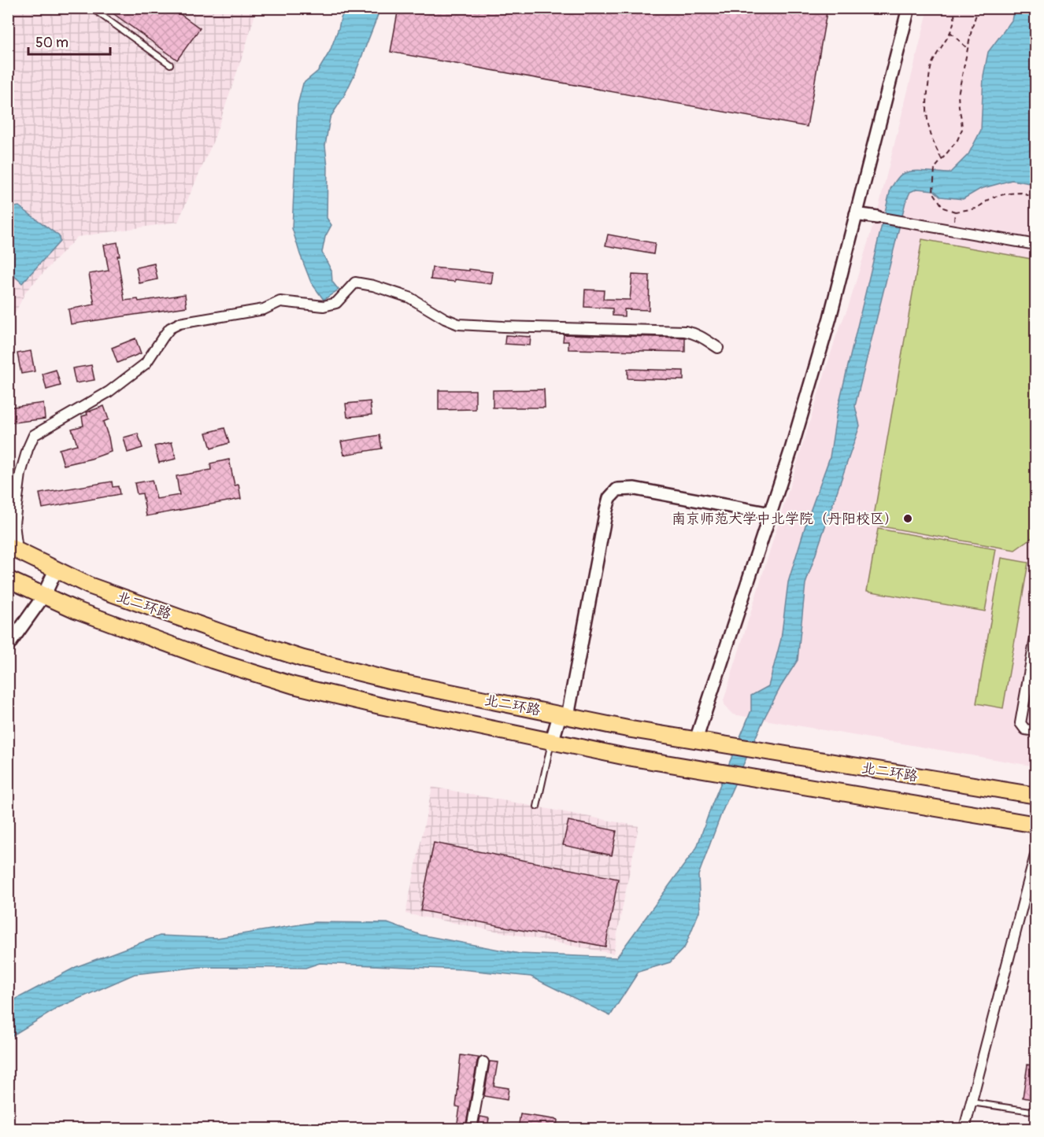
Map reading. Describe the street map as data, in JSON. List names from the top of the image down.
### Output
{
  "streets": {
    "main road": ["北二环路"]
  },
  "places": ["南京师范大学中北学院（丹阳校区）"],
  "scale_bar": "50 m"
}
